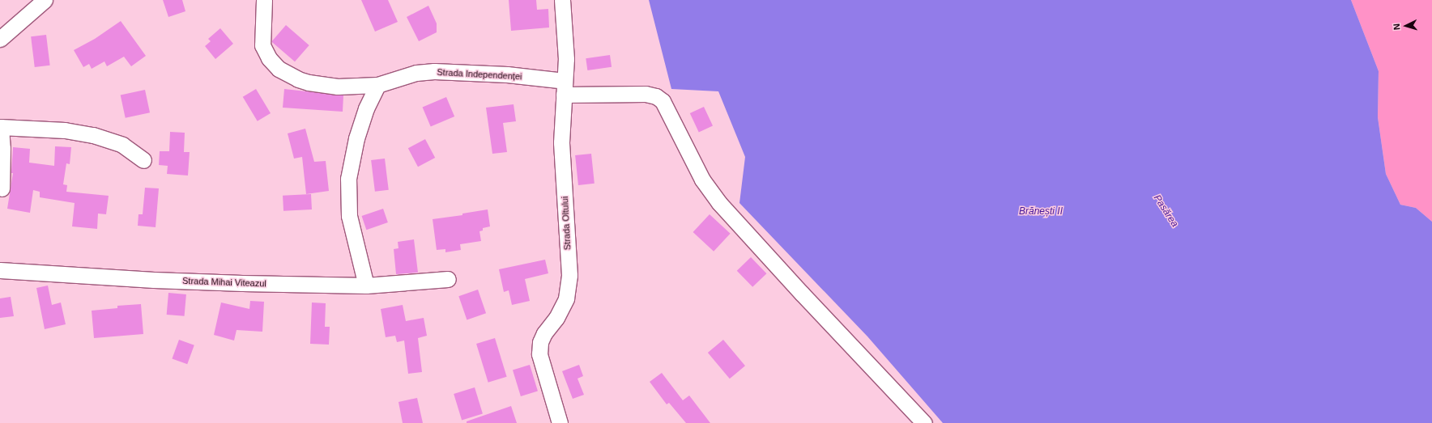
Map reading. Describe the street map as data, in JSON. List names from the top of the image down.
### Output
{
  "streets": {
    "street": ["Strada Independenței", "Strada Oltului", "Strada Mihai Viteazul"]
  },
  "crossings": [
    ["Strada Independenței", "Strada Oltului"]
  ],
  "water": ["Pasărea", "Brănești II"],
  "north": "left"
}
